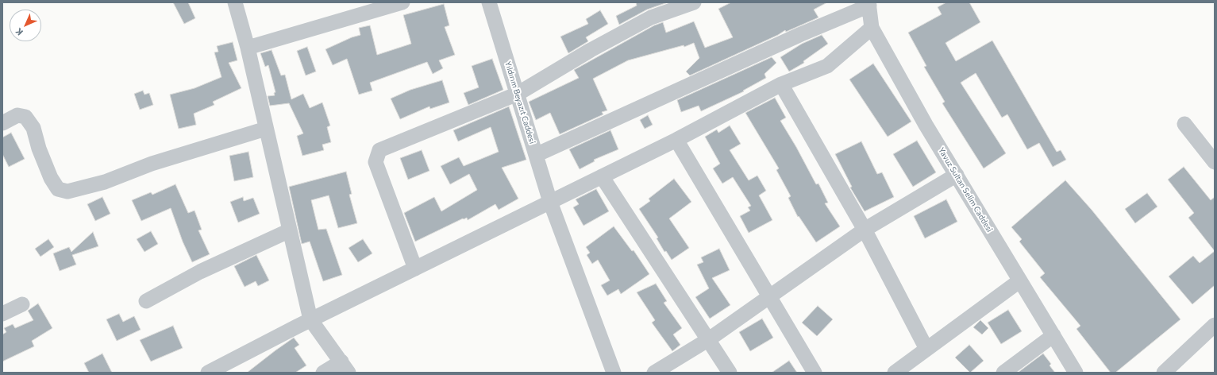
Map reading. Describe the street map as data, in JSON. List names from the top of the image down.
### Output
{
  "streets": {
    "street": ["Yıldırım Beyazıt Caddesi", "Yavuz Sultan Selim Caddesi"]
  },
  "north": "bottom left"
}
